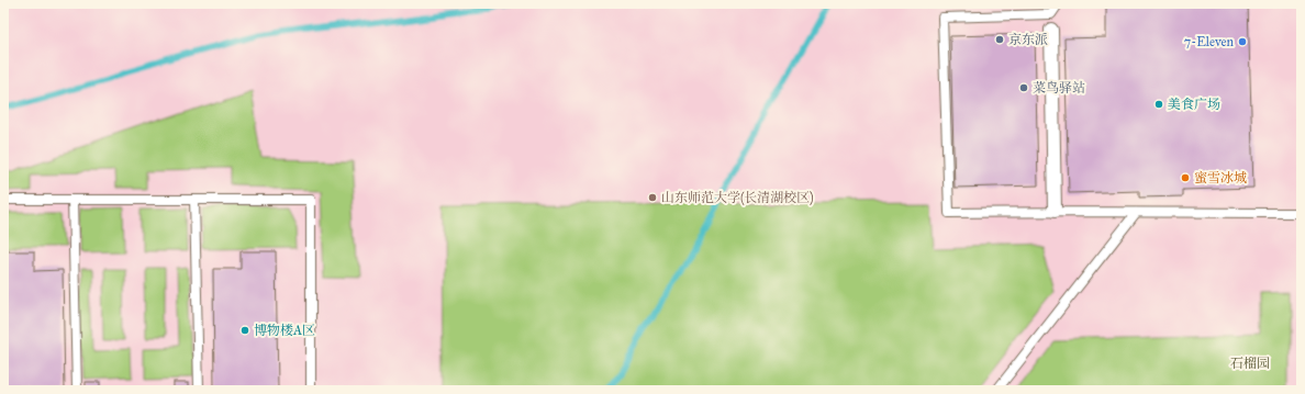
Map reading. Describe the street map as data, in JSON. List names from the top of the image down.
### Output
{
  "parks": ["石榴园"],
  "places": [
    "京东派",
    "7-Eleven",
    "菜鸟驿站",
    "美食广场",
    "蜜雪冰城",
    "山东师范大学(长清湖校区)",
    "博物楼A区"
  ]
}
